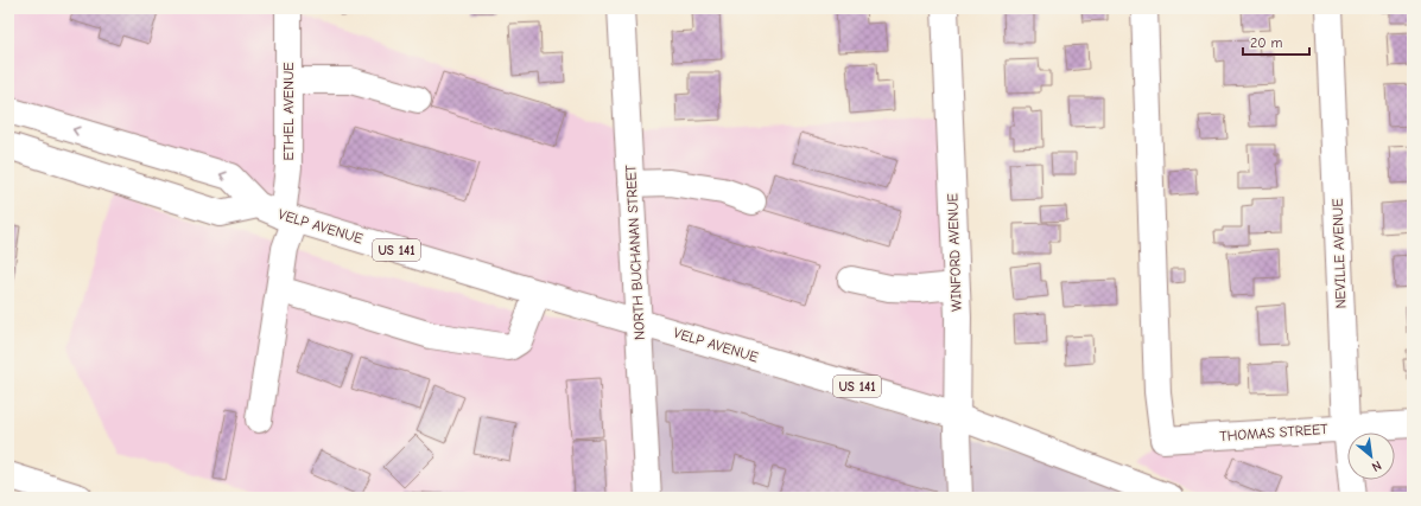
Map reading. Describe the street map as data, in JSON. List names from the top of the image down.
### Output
{
  "streets": {
    "street": [
      "ETHEL AVENUE",
      "VELP AVENUE",
      "US 141",
      "NORTH BUCHANAN STREET",
      "WINFORD AVENUE",
      "NEVILLE AVENUE",
      "THOMAS STREET"
    ]
  },
  "crossings": [
    ["ETHEL AVENUE", "VELP AVENUE"],
    ["VELP AVENUE", "NORTH BUCHANAN STREET"],
    ["VELP AVENUE", "WINFORD AVENUE"],
    ["NEVILLE AVENUE", "THOMAS STREET"]
  ],
  "scale_bar": "20 m",
  "north": "bottom right"
}
